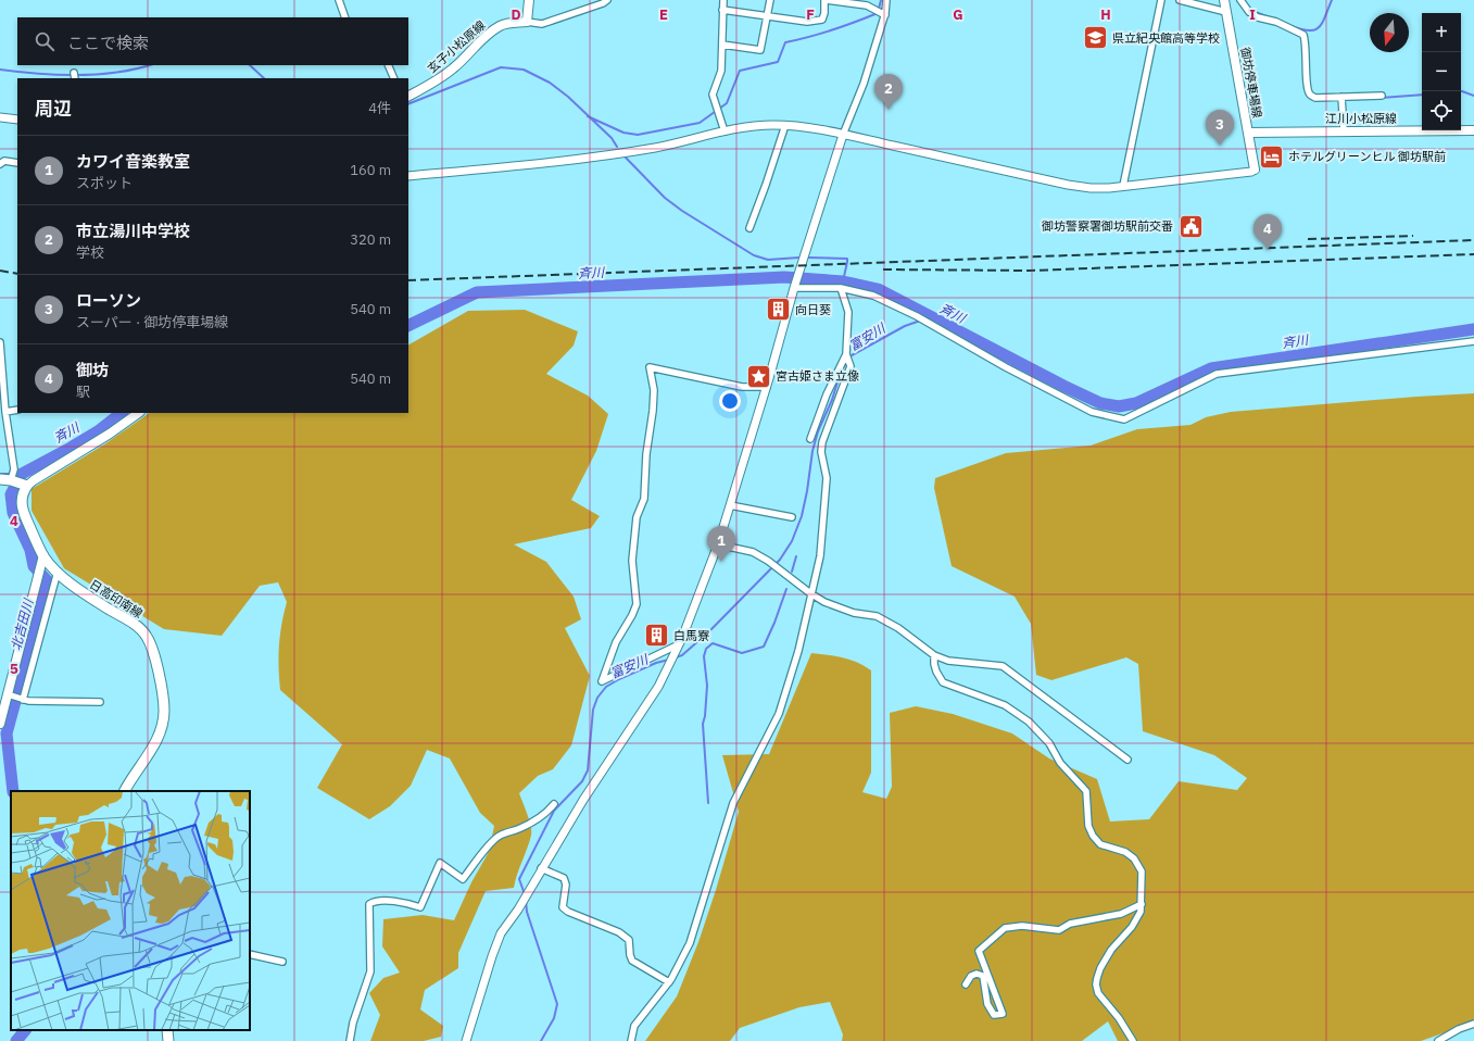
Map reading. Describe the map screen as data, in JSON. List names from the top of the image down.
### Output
{
  "streets": {
    "main road": [
      "玄子小松原線",
      "御坊停車場線",
      "江川小松原線",
      "日高印南線"
    ]
  },
  "crossings": [
    ["御坊停車場線", "江川小松原線"]
  ],
  "water": ["斉川", "富安川", "北吉田川"],
  "places": {
    "school or university": ["県立紀央館高等学校"],
    "hotel": ["ホテルグリーンヒル 御坊駅前"],
    "public building": ["御坊警察署御坊駅前交番"],
    "building": ["向日葵", "白馬寮"],
    "place": ["宮古姫さま立像"]
  },
  "north": "bottom",
  "page": {
    "map_buttons": ["+", "−"],
    "search": "ここで検索",
    "pins": [
      "2",
      "3",
      "4",
      "1"
    ],
    "heading": ["周辺", "4件"],
    "list": [
      {
        "mark": "1",
        "name": "カワイ音楽教室",
        "note": "スポット",
        "value": "160 m"
      },
      {
        "mark": "2",
        "name": "市立湯川中学校",
        "note": "学校",
        "value": "320 m"
      },
      {
        "mark": "3",
        "name": "ローソン",
        "note": "スーパー · 御坊停車場線",
        "value": "540 m"
      },
      {
        "mark": "4",
        "name": "御坊",
        "note": "駅",
        "value": "540 m"
      }
    ]
  },
  "grid": {
    "columns": [
      "D",
      "E",
      "F",
      "G",
      "H",
      "I"
    ],
    "rows": ["4", "5"]
  }
}
